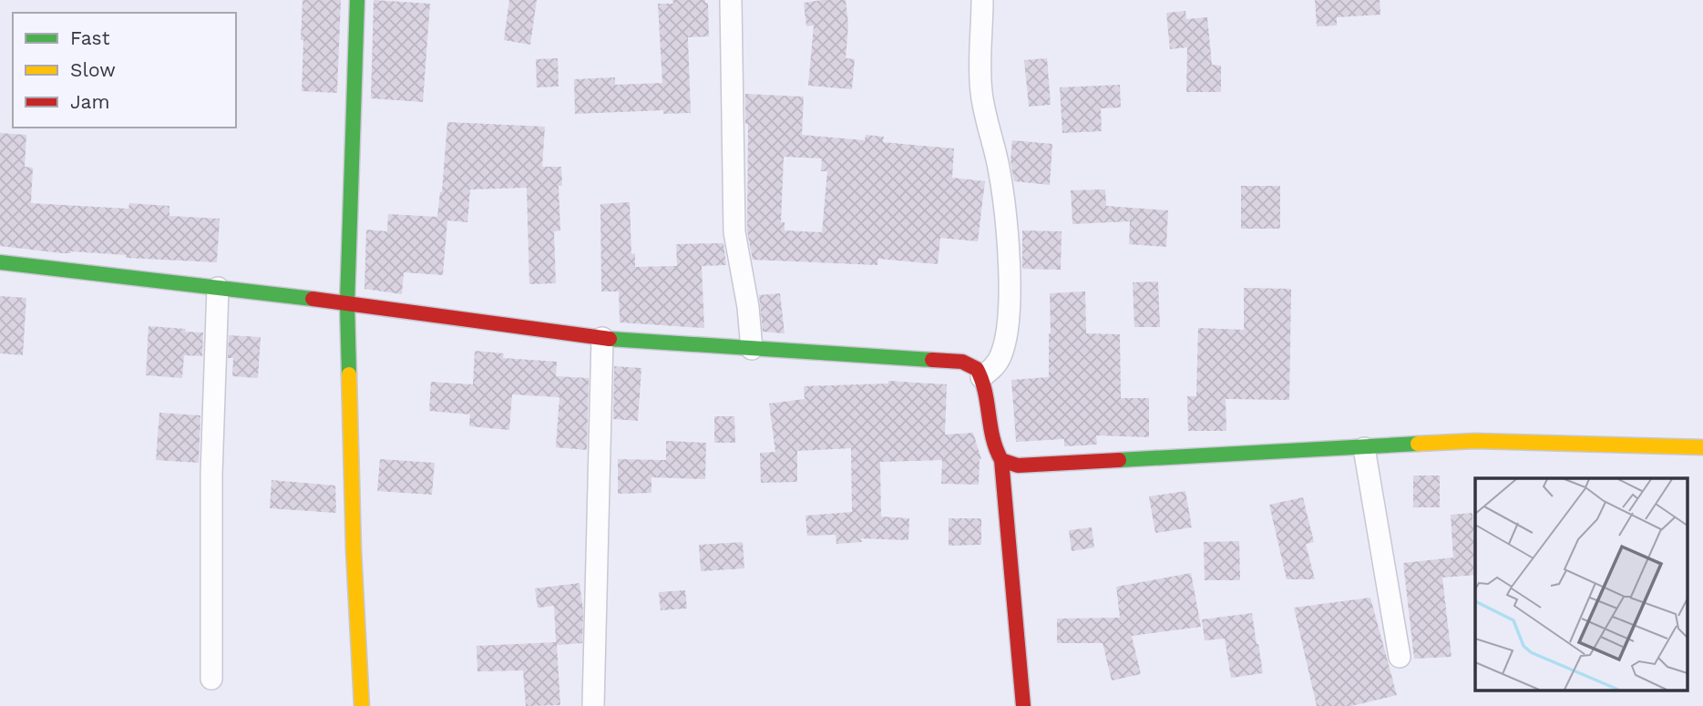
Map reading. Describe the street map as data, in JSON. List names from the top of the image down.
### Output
{
  "legend": ["Fast", "Slow", "Jam"]
}
